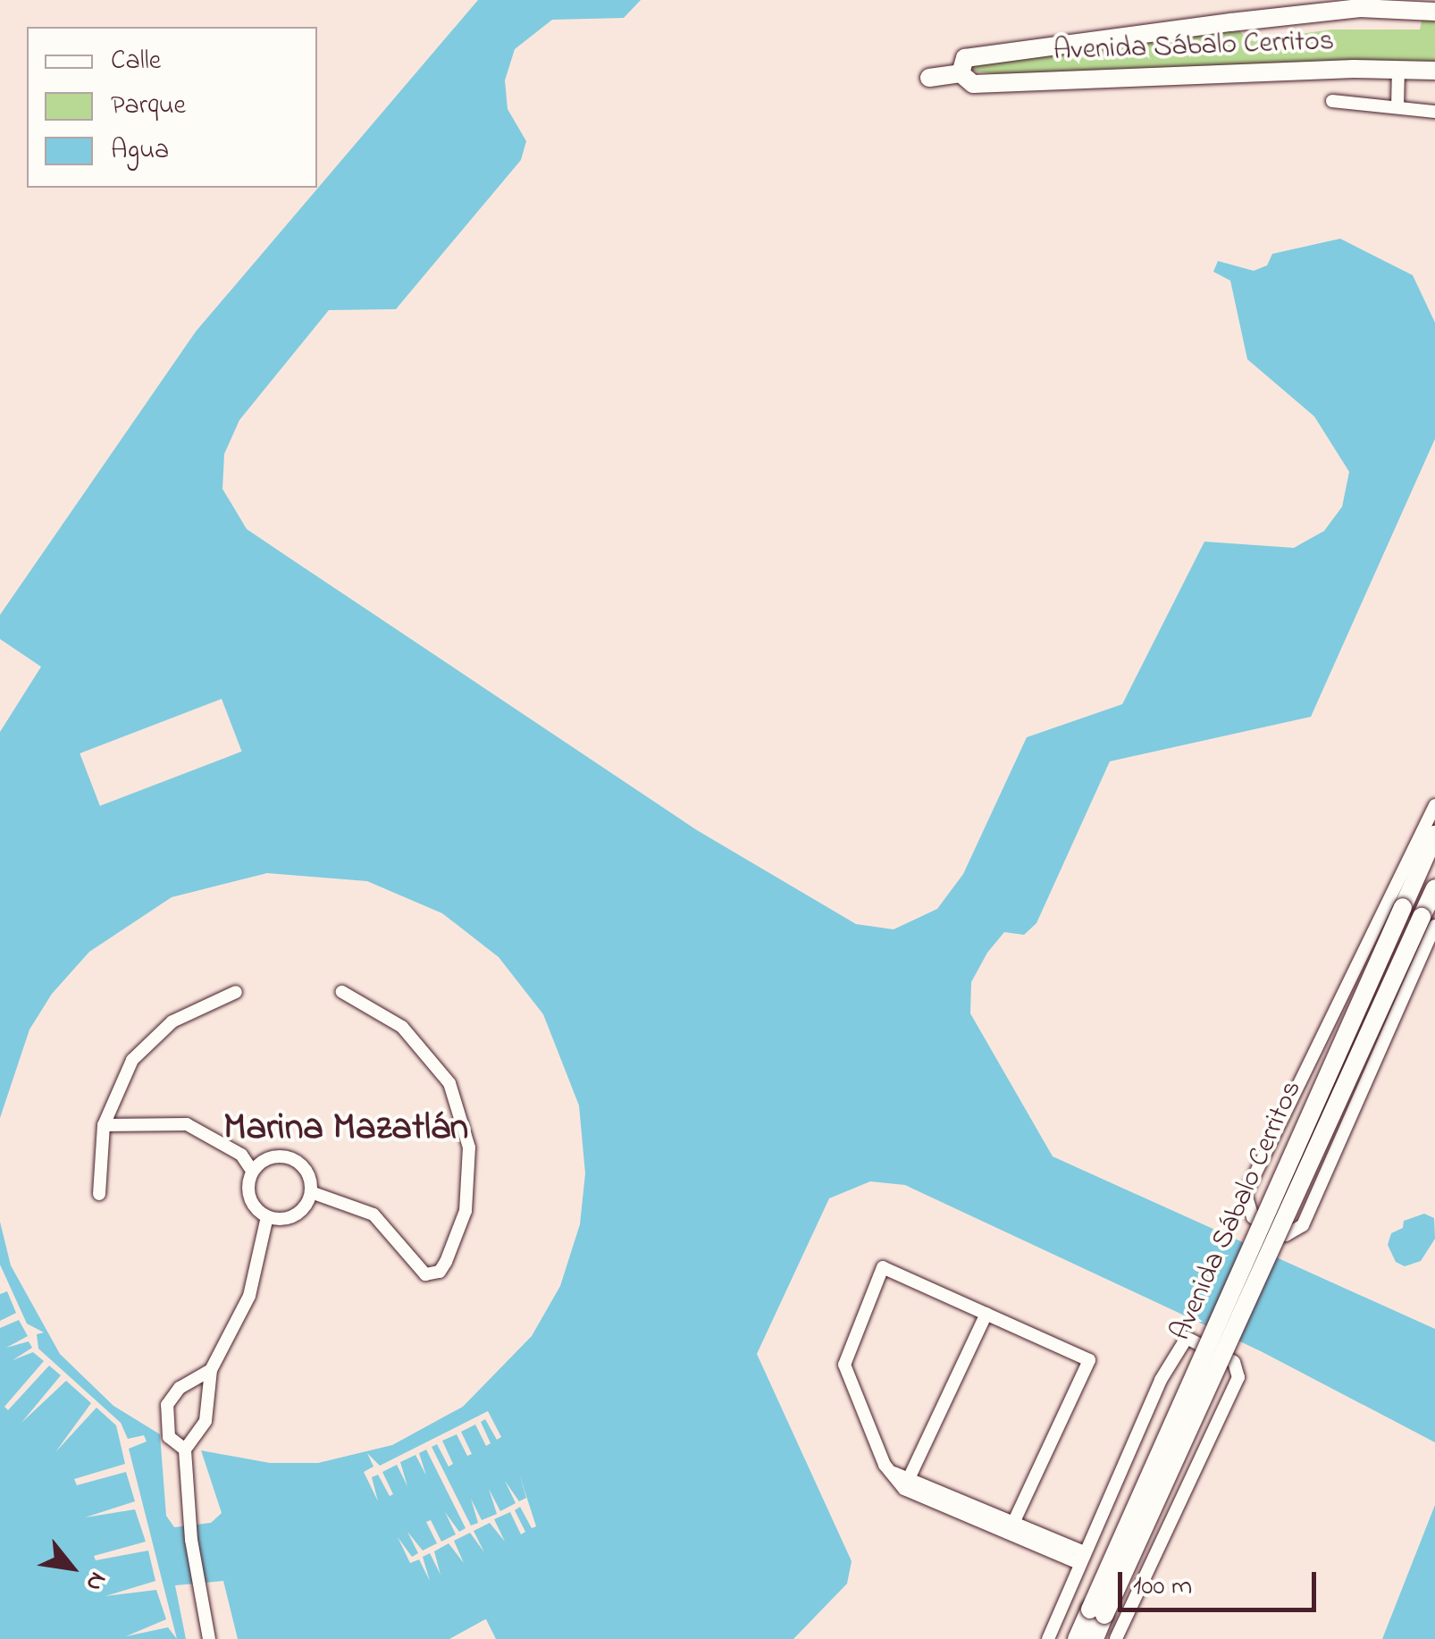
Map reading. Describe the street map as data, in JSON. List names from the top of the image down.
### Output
{
  "streets": {
    "main road": ["Avenida Sábalo Cerritos"]
  },
  "districts": ["Marina Mazatlán"],
  "legend": ["Calle", "Parque", "Agua"],
  "scale_bar": "100 m",
  "north": "bottom right"
}
